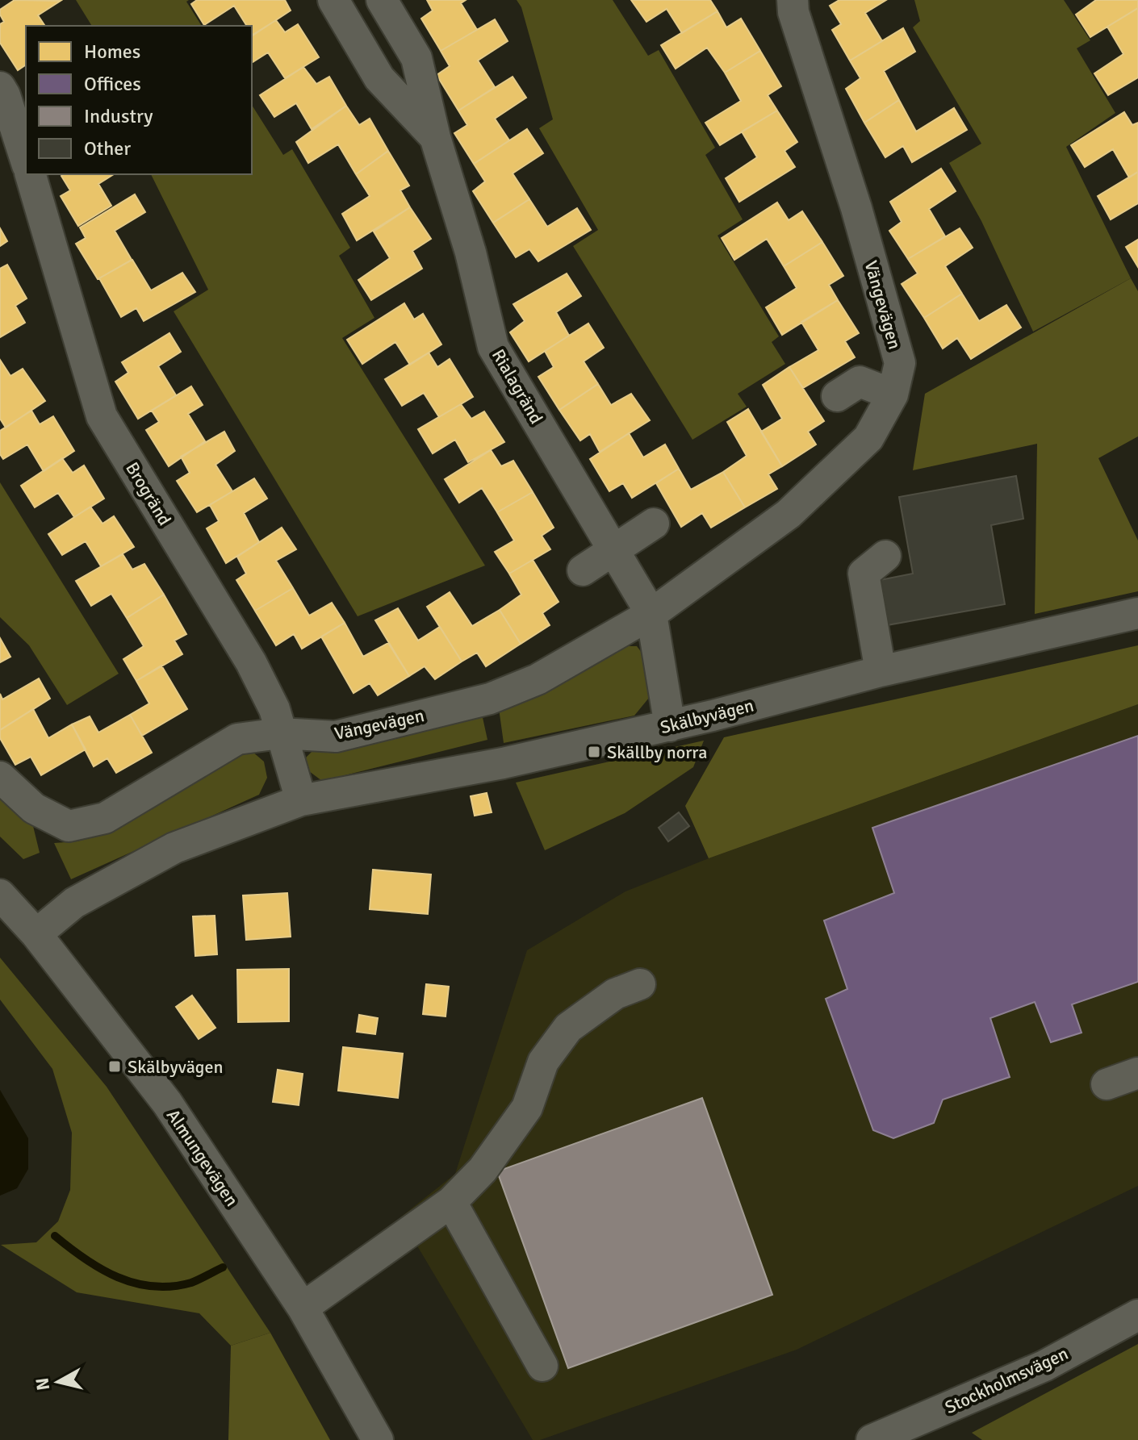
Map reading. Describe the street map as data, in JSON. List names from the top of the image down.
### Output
{
  "streets": {
    "street": [
      "Vängevägen",
      "Rialagränd",
      "Brogränd",
      "Skälbyvägen",
      "Almungevägen",
      "Stockholmsvägen"
    ]
  },
  "crossings": [
    ["Vängevägen", "Rialagränd"],
    ["Vängevägen", "Brogränd"],
    ["Brogränd", "Skälbyvägen"],
    ["Skälbyvägen", "Almungevägen"]
  ],
  "places": {
    "transit": ["Skällby norra", "Skälbyvägen"]
  },
  "legend": [
    "Homes",
    "Offices",
    "Industry",
    "Other"
  ],
  "north": "left"
}
